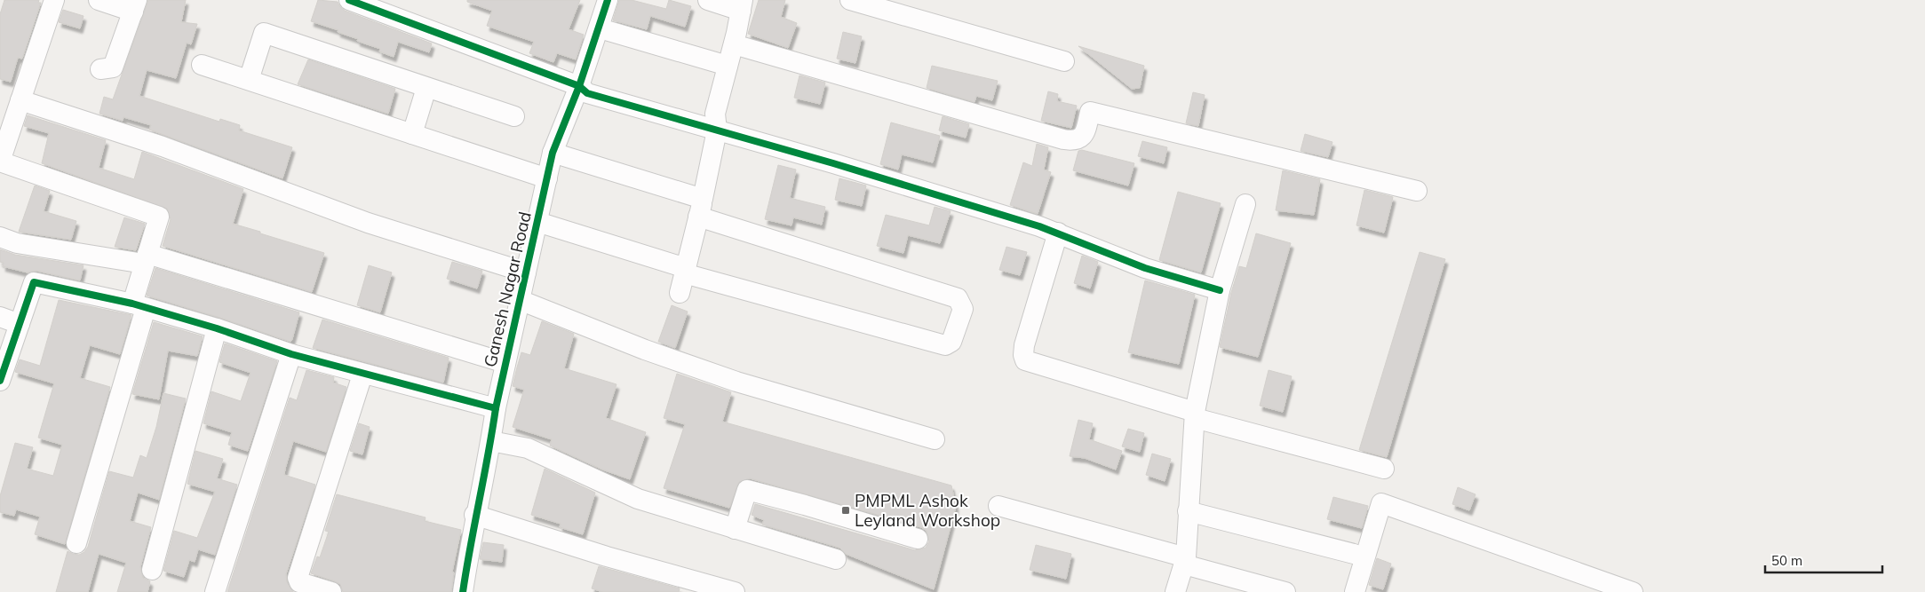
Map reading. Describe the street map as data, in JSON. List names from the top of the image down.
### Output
{
  "streets": {
    "street": ["Ganesh Nagar Road"]
  },
  "places": {
    "transit": ["PMPML Ashok Leyland Workshop"]
  },
  "scale_bar": "50 m"
}
